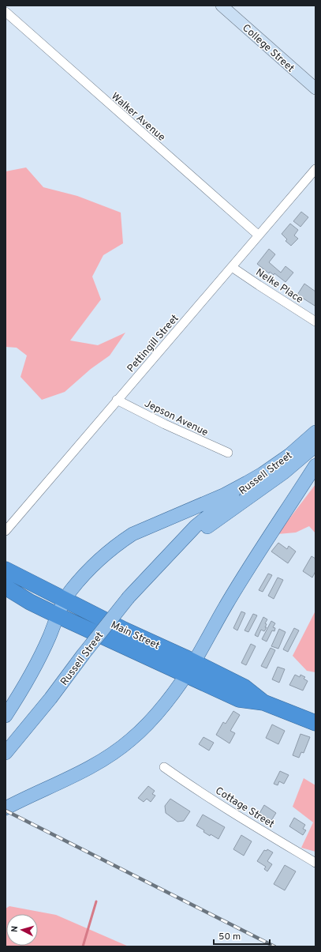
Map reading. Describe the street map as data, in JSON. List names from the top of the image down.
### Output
{
  "streets": {
    "highway": ["Main Street"],
    "main road": ["Russell Street"],
    "street": [
      "College Street",
      "Walker Avenue",
      "Nelke Place",
      "Pettingill Street",
      "Jepson Avenue",
      "Cottage Street"
    ]
  },
  "crossings": [
    ["Walker Avenue", "Pettingill Street"],
    ["Nelke Place", "Pettingill Street"],
    ["Pettingill Street", "Jepson Avenue"]
  ],
  "scale_bar": "50 m",
  "north": "left"
}
